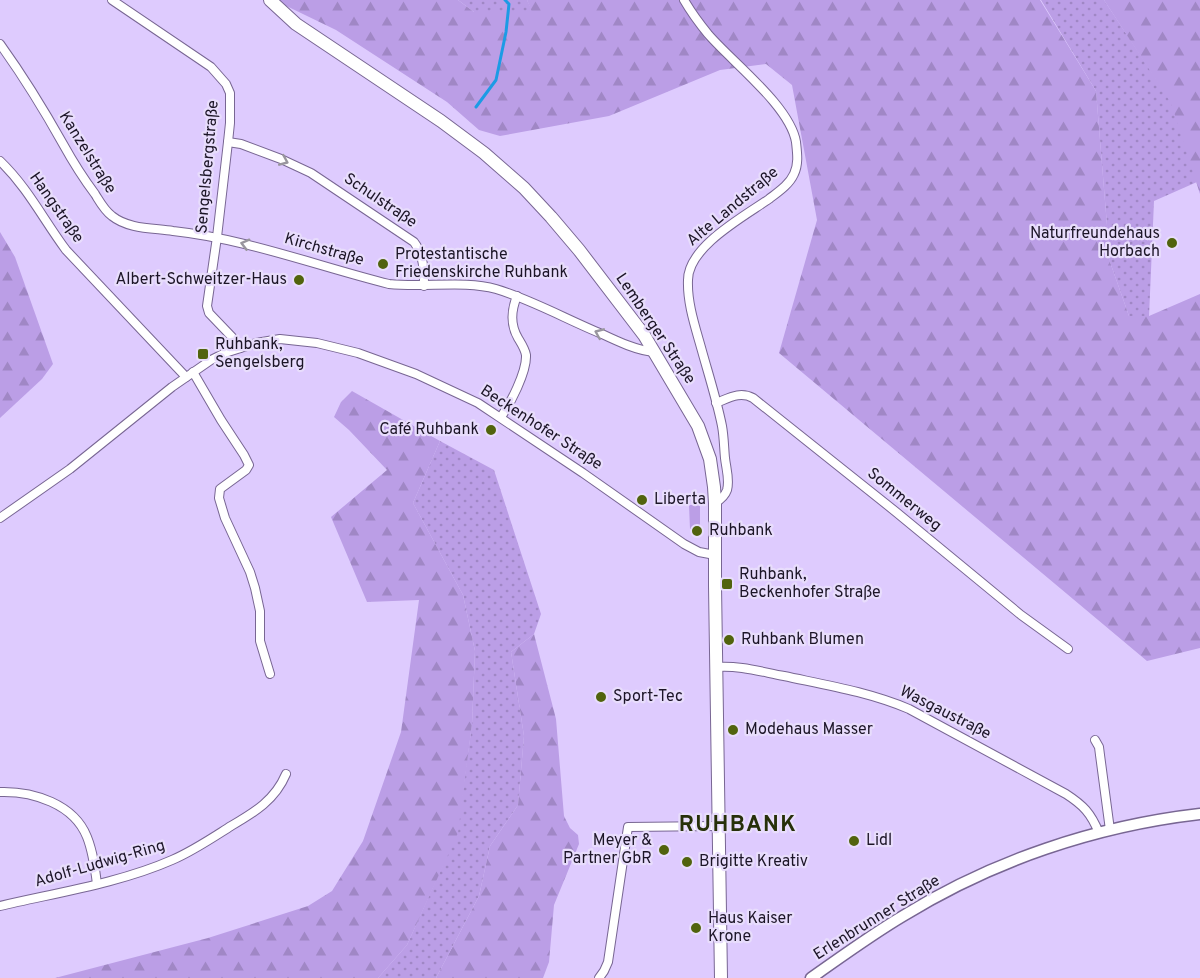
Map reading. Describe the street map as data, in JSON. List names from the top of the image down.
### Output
{
  "streets": {
    "main road": ["Lemberger Straße"],
    "street": [
      "Kanzelstraße",
      "Sengelsbergstraße",
      "Schulstraße",
      "Alte Landstraße",
      "Hangstraße",
      "Kirchstraße",
      "Beckenhofer Straße",
      "Sommerweg",
      "Wasgaustraße",
      "Adolf-Ludwig-Ring",
      "Erlenbrunner Straße"
    ]
  },
  "crossings": [
    ["Kanzelstraße", "Sengelsbergstraße"],
    ["Kanzelstraße", "Kirchstraße"],
    ["Sengelsbergstraße", "Schulstraße"],
    ["Sengelsbergstraße", "Kirchstraße"],
    ["Sengelsbergstraße", "Beckenhofer Straße"],
    ["Schulstraße", "Kirchstraße"],
    ["Alte Landstraße", "Lemberger Straße"],
    ["Alte Landstraße", "Sommerweg"],
    ["Hangstraße", "Beckenhofer Straße"],
    ["Lemberger Straße", "Beckenhofer Straße"],
    ["Lemberger Straße", "Wasgaustraße"],
    ["Wasgaustraße", "Erlenbrunner Straße"]
  ],
  "one_way": ["Schulstraße", "Kirchstraße"],
  "districts": ["RUHBANK"],
  "places": {
    "other": [
      "Naturfreundehaus Horbach",
      "Protestantische Friedenskirche Ruhbank",
      "Albert-Schweitzer-Haus",
      "Café Ruhbank",
      "Liberta",
      "Ruhbank",
      "Ruhbank Blumen",
      "Sport-Tec",
      "Modehaus Masser",
      "Lidl",
      "Meyer & Partner GbR",
      "Brigitte Kreativ",
      "Haus Kaiser Krone"
    ],
    "transit": ["Ruhbank, Sengelsberg", "Ruhbank, Beckenhofer Straße"]
  }
}
